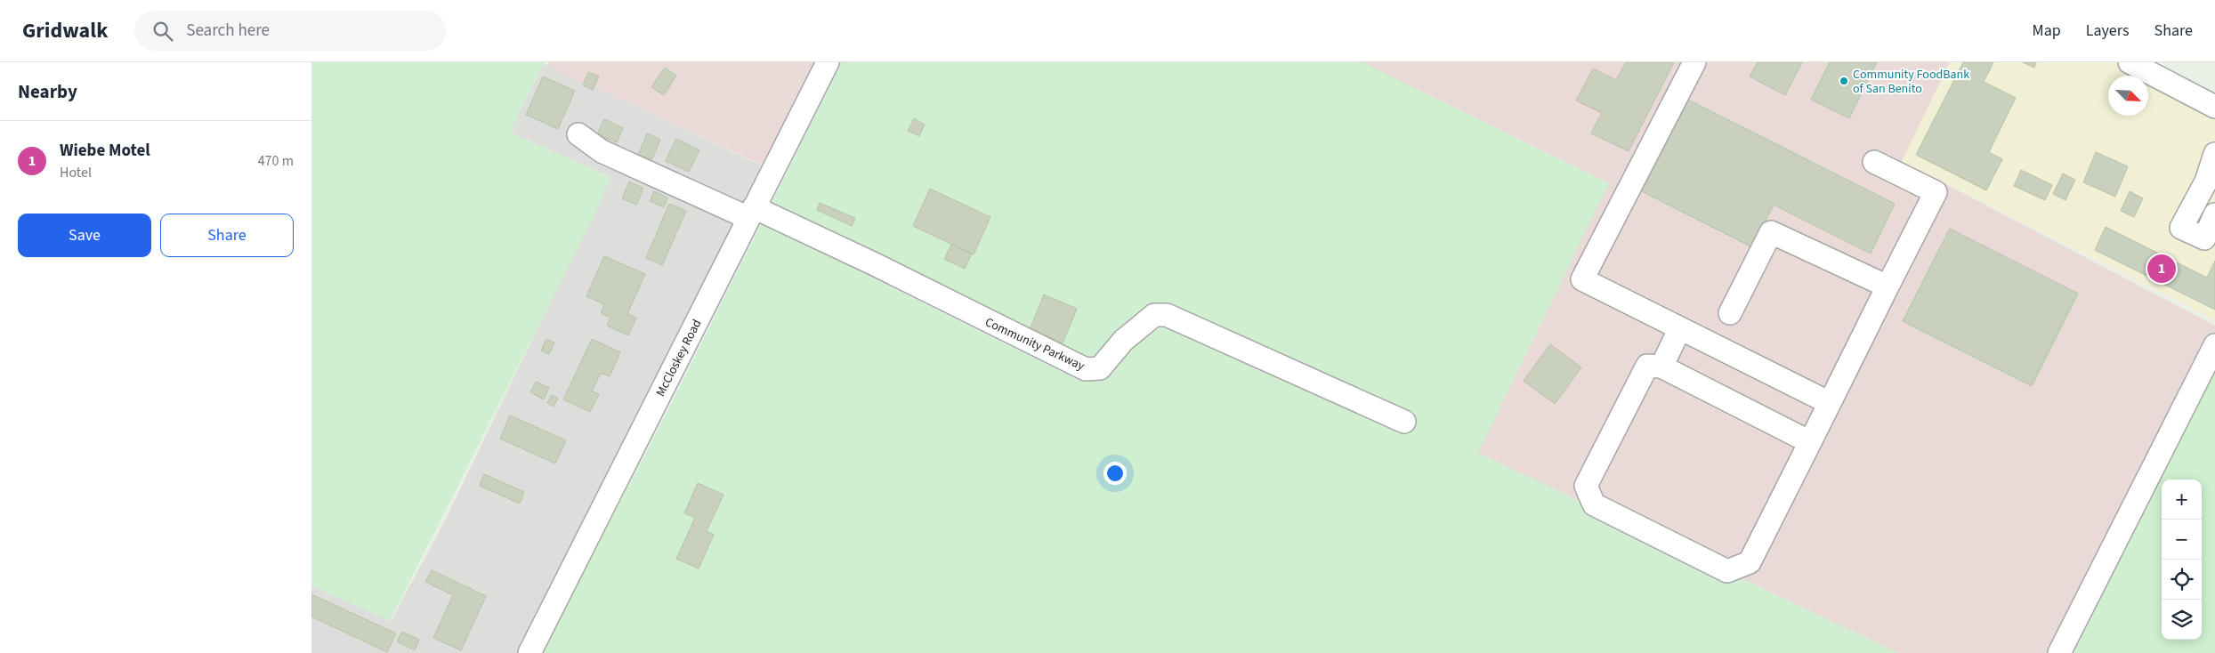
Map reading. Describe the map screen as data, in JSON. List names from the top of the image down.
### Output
{
  "streets": {
    "street": ["Community Parkway", "McCloskey Road"]
  },
  "crossings": [
    ["Community Parkway", "McCloskey Road"]
  ],
  "places": ["Community FoodBank of San Benito"],
  "north": "bottom right",
  "page": {
    "header": "Gridwalk",
    "search": "Search here",
    "nav": ["Map", "Layers", "Share"],
    "heading": "Nearby",
    "list": [
      {
        "mark": "1",
        "name": "Wiebe Motel",
        "note": "Hotel",
        "value": "470 m"
      }
    ],
    "buttons": ["Save", "Share"],
    "pins": "1",
    "map_buttons": ["+", "−"]
  }
}
